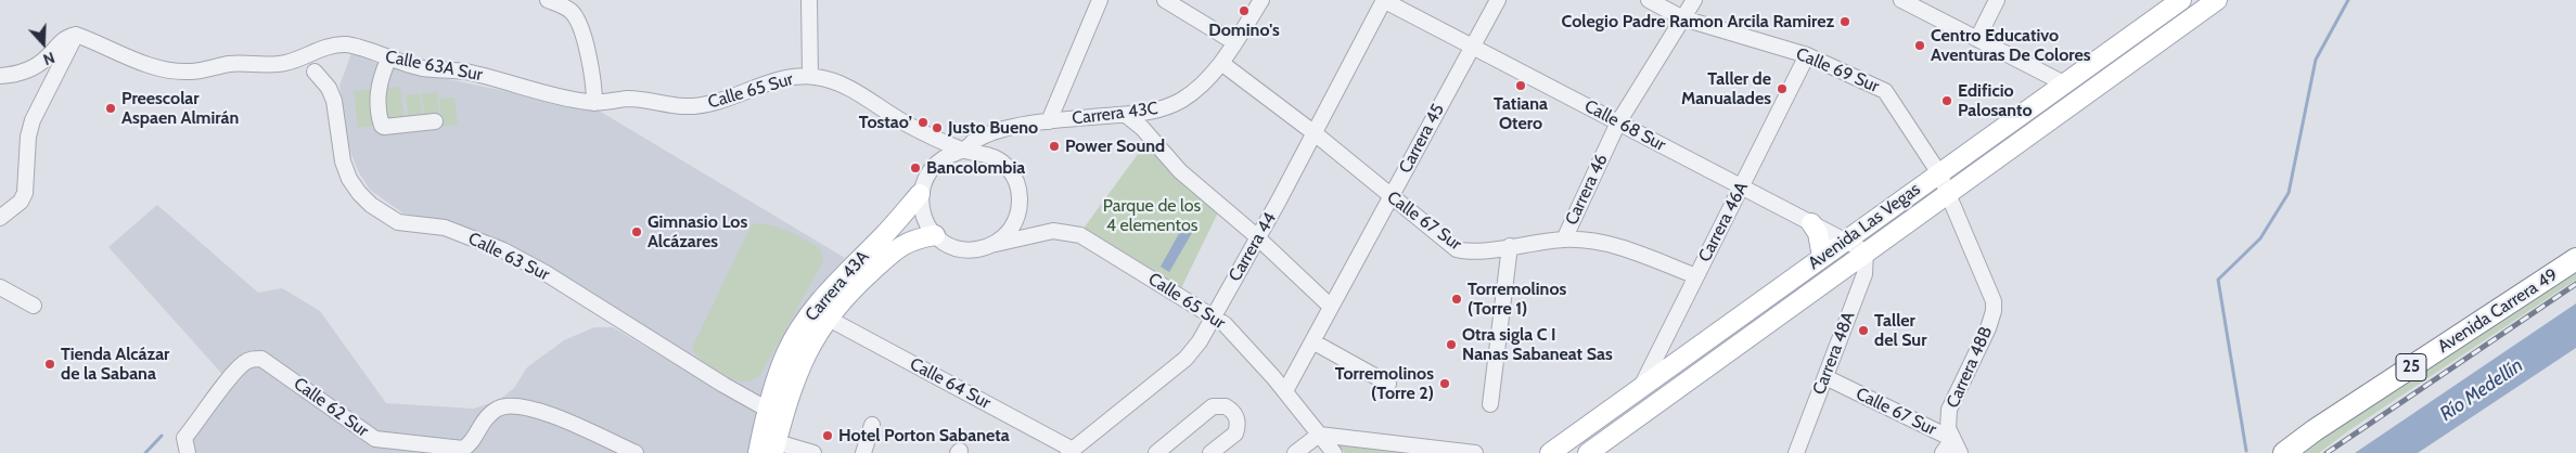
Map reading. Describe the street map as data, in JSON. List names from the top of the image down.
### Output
{
  "streets": {
    "highway": ["Avenida Carrera 49", "25"],
    "main road": ["Avenida Las Vegas", "Carrera 43A"],
    "street": [
      "Calle 63A Sur",
      "Calle 69 Sur",
      "Calle 65 Sur",
      "Carrera 43C",
      "Calle 68 Sur",
      "Carrera 45",
      "Carrera 46",
      "Calle 67 Sur",
      "Carrera 46A",
      "Carrera 44",
      "Calle 63 Sur",
      "Carrera 48A",
      "Carrera 48B",
      "Calle 64 Sur",
      "Calle 62 Sur"
    ]
  },
  "crossings": [
    ["Calle 63A Sur", "Calle 65 Sur"],
    ["Calle 69 Sur", "Carrera 46"],
    ["Calle 69 Sur", "Carrera 46A"],
    ["Calle 69 Sur", "Avenida Las Vegas"],
    ["Calle 69 Sur", "Carrera 48B"],
    ["Calle 65 Sur", "Carrera 45"],
    ["Calle 65 Sur", "Carrera 44"],
    ["Calle 65 Sur", "Carrera 43A"],
    ["Carrera 43C", "Calle 67 Sur"],
    ["Calle 68 Sur", "Carrera 45"],
    ["Calle 68 Sur", "Carrera 46"],
    ["Calle 68 Sur", "Carrera 46A"],
    ["Calle 68 Sur", "Avenida Las Vegas"],
    ["Calle 68 Sur", "Carrera 44"],
    ["Calle 68 Sur", "Carrera 48A"],
    ["Carrera 45", "Calle 67 Sur"],
    ["Carrera 46", "Calle 67 Sur"],
    ["Calle 67 Sur", "Carrera 46A"],
    ["Calle 67 Sur", "Carrera 44"],
    ["Calle 67 Sur", "Carrera 48A"],
    ["Calle 67 Sur", "Carrera 48B"],
    ["Carrera 46A", "Avenida Las Vegas"],
    ["Avenida Las Vegas", "Carrera 48A"],
    ["Carrera 44", "Calle 64 Sur"],
    ["Calle 63 Sur", "Carrera 43A"],
    ["Carrera 43A", "Calle 64 Sur"]
  ],
  "water": ["Río Medellín"],
  "parks": ["Parque de los 4 elementos"],
  "places": [
    "Domino's",
    "Colegio Padre Ramon Arcila Ramirez",
    "Centro Educativo Aventuras De Colores",
    "Tatiana Otero",
    "Taller de Manualades",
    "Edificio Palosanto",
    "Preescolar Aspaen Almirán",
    "Tostao’",
    "Justo Bueno",
    "Power Sound",
    "Bancolombia",
    "Gimnasio Los Alcázares",
    "Torremolinos (Torre 1)",
    "Taller del Sur",
    "Otra sigla C I Nanas Sabaneat Sas",
    "Tienda Alcázar de la Sabana",
    "Torremolinos (Torre 2)",
    "Hotel Porton Sabaneta"
  ],
  "north": "bottom"
}
